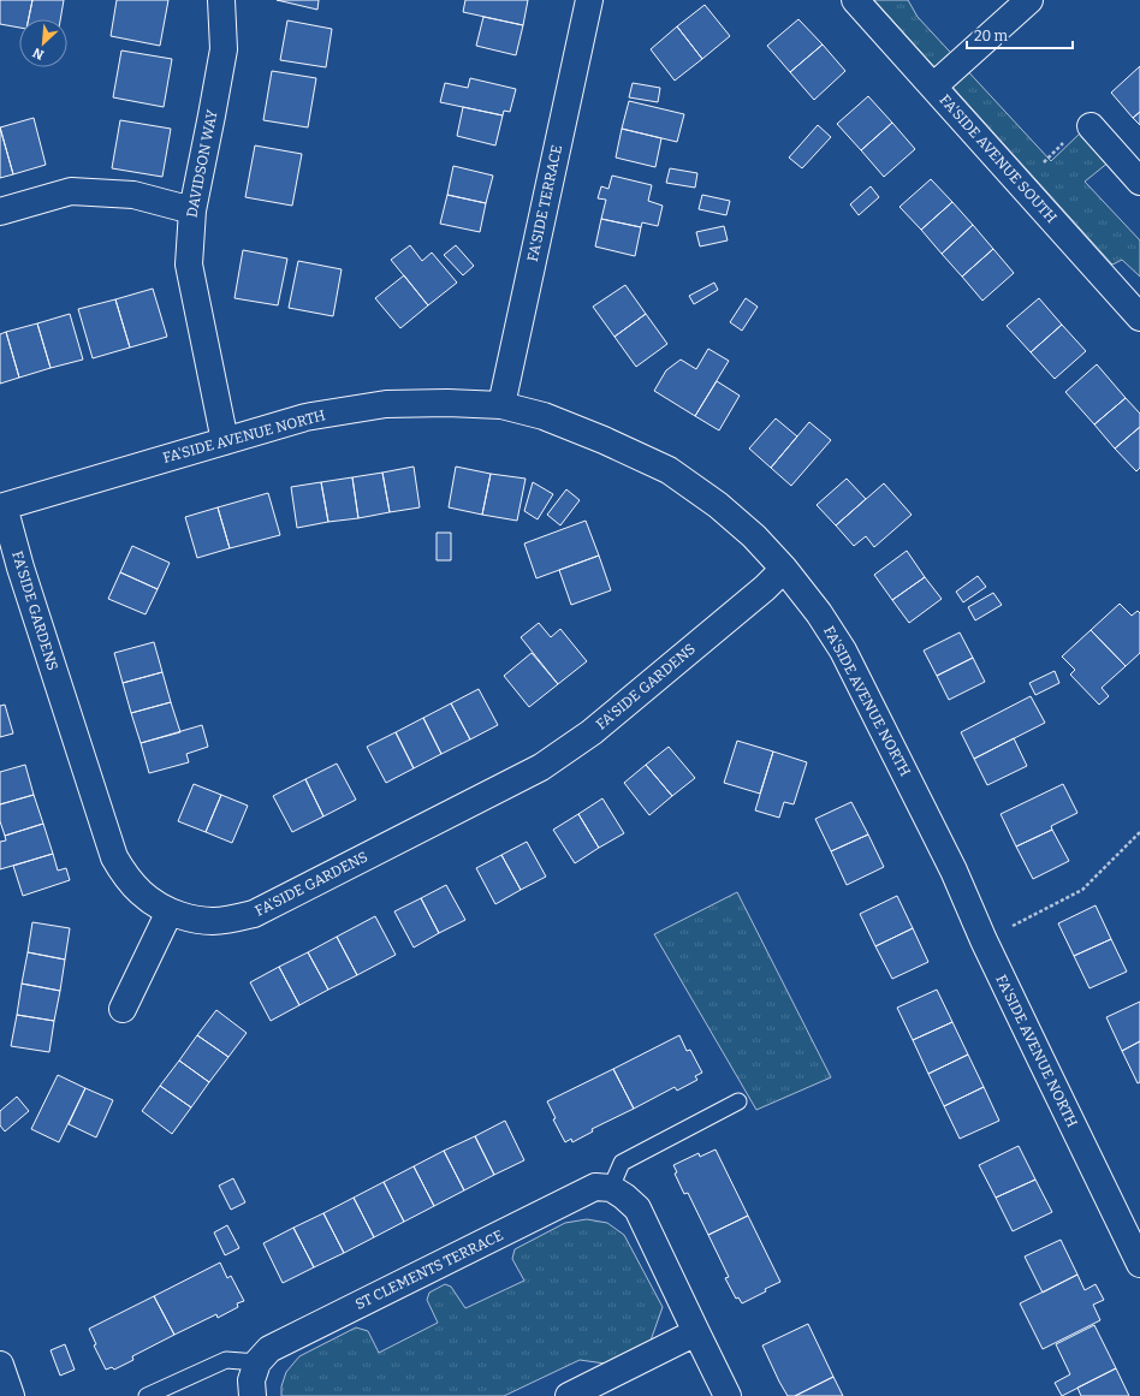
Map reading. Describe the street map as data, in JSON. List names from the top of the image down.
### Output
{
  "streets": {
    "street": [
      "FA'SIDE AVENUE SOUTH",
      "DAVIDSON WAY",
      "FA'SIDE TERRACE",
      "FA'SIDE AVENUE NORTH",
      "FA'SIDE GARDENS",
      "ST CLEMENTS TERRACE"
    ]
  },
  "crossings": [
    ["DAVIDSON WAY", "FA'SIDE AVENUE NORTH"],
    ["FA'SIDE TERRACE", "FA'SIDE AVENUE NORTH"],
    ["FA'SIDE AVENUE NORTH", "FA'SIDE GARDENS"]
  ],
  "scale_bar": "20 m",
  "north": "bottom left"
}
